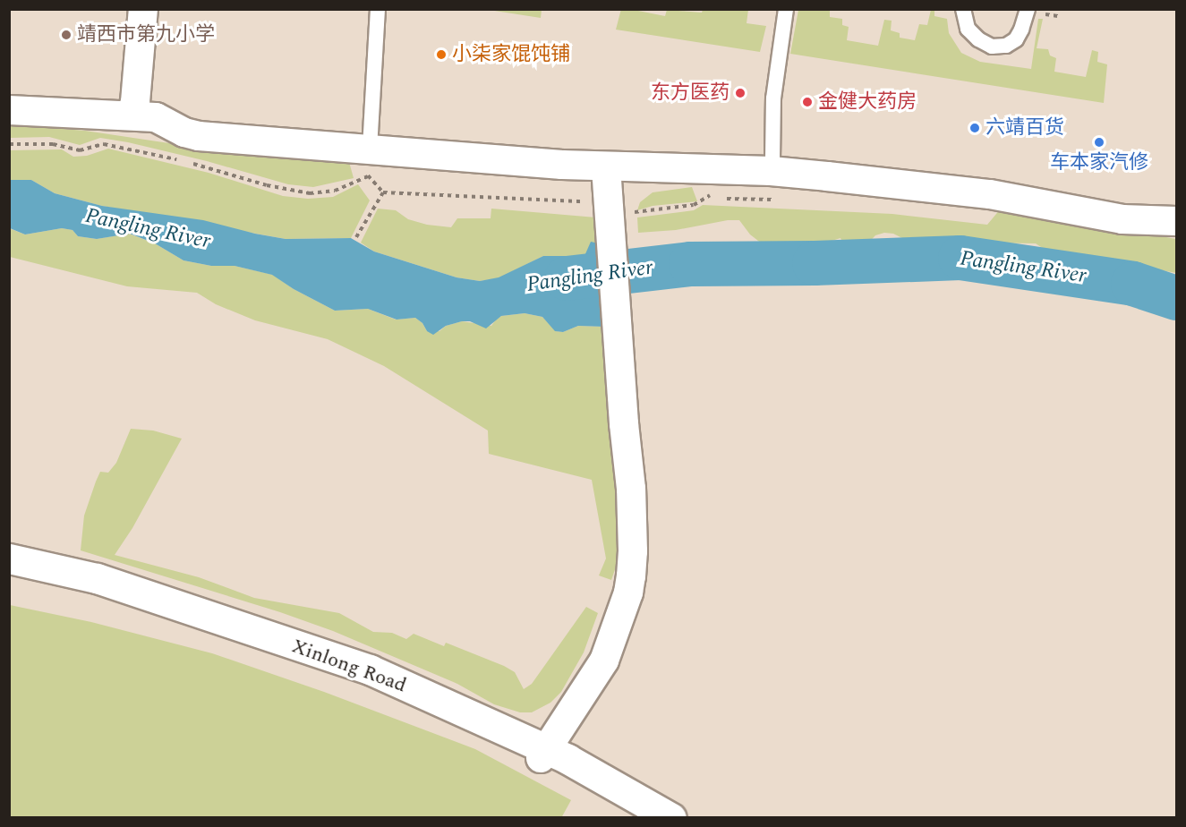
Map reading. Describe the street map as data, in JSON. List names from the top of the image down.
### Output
{
  "streets": {
    "main road": ["Xinlong Road"]
  },
  "water": ["Pangling River"],
  "places": [
    "靖西市第九小学",
    "小柒家馄饨铺",
    "东方医药",
    "金健大药房",
    "六靖百货",
    "车本家汽修"
  ]
}
